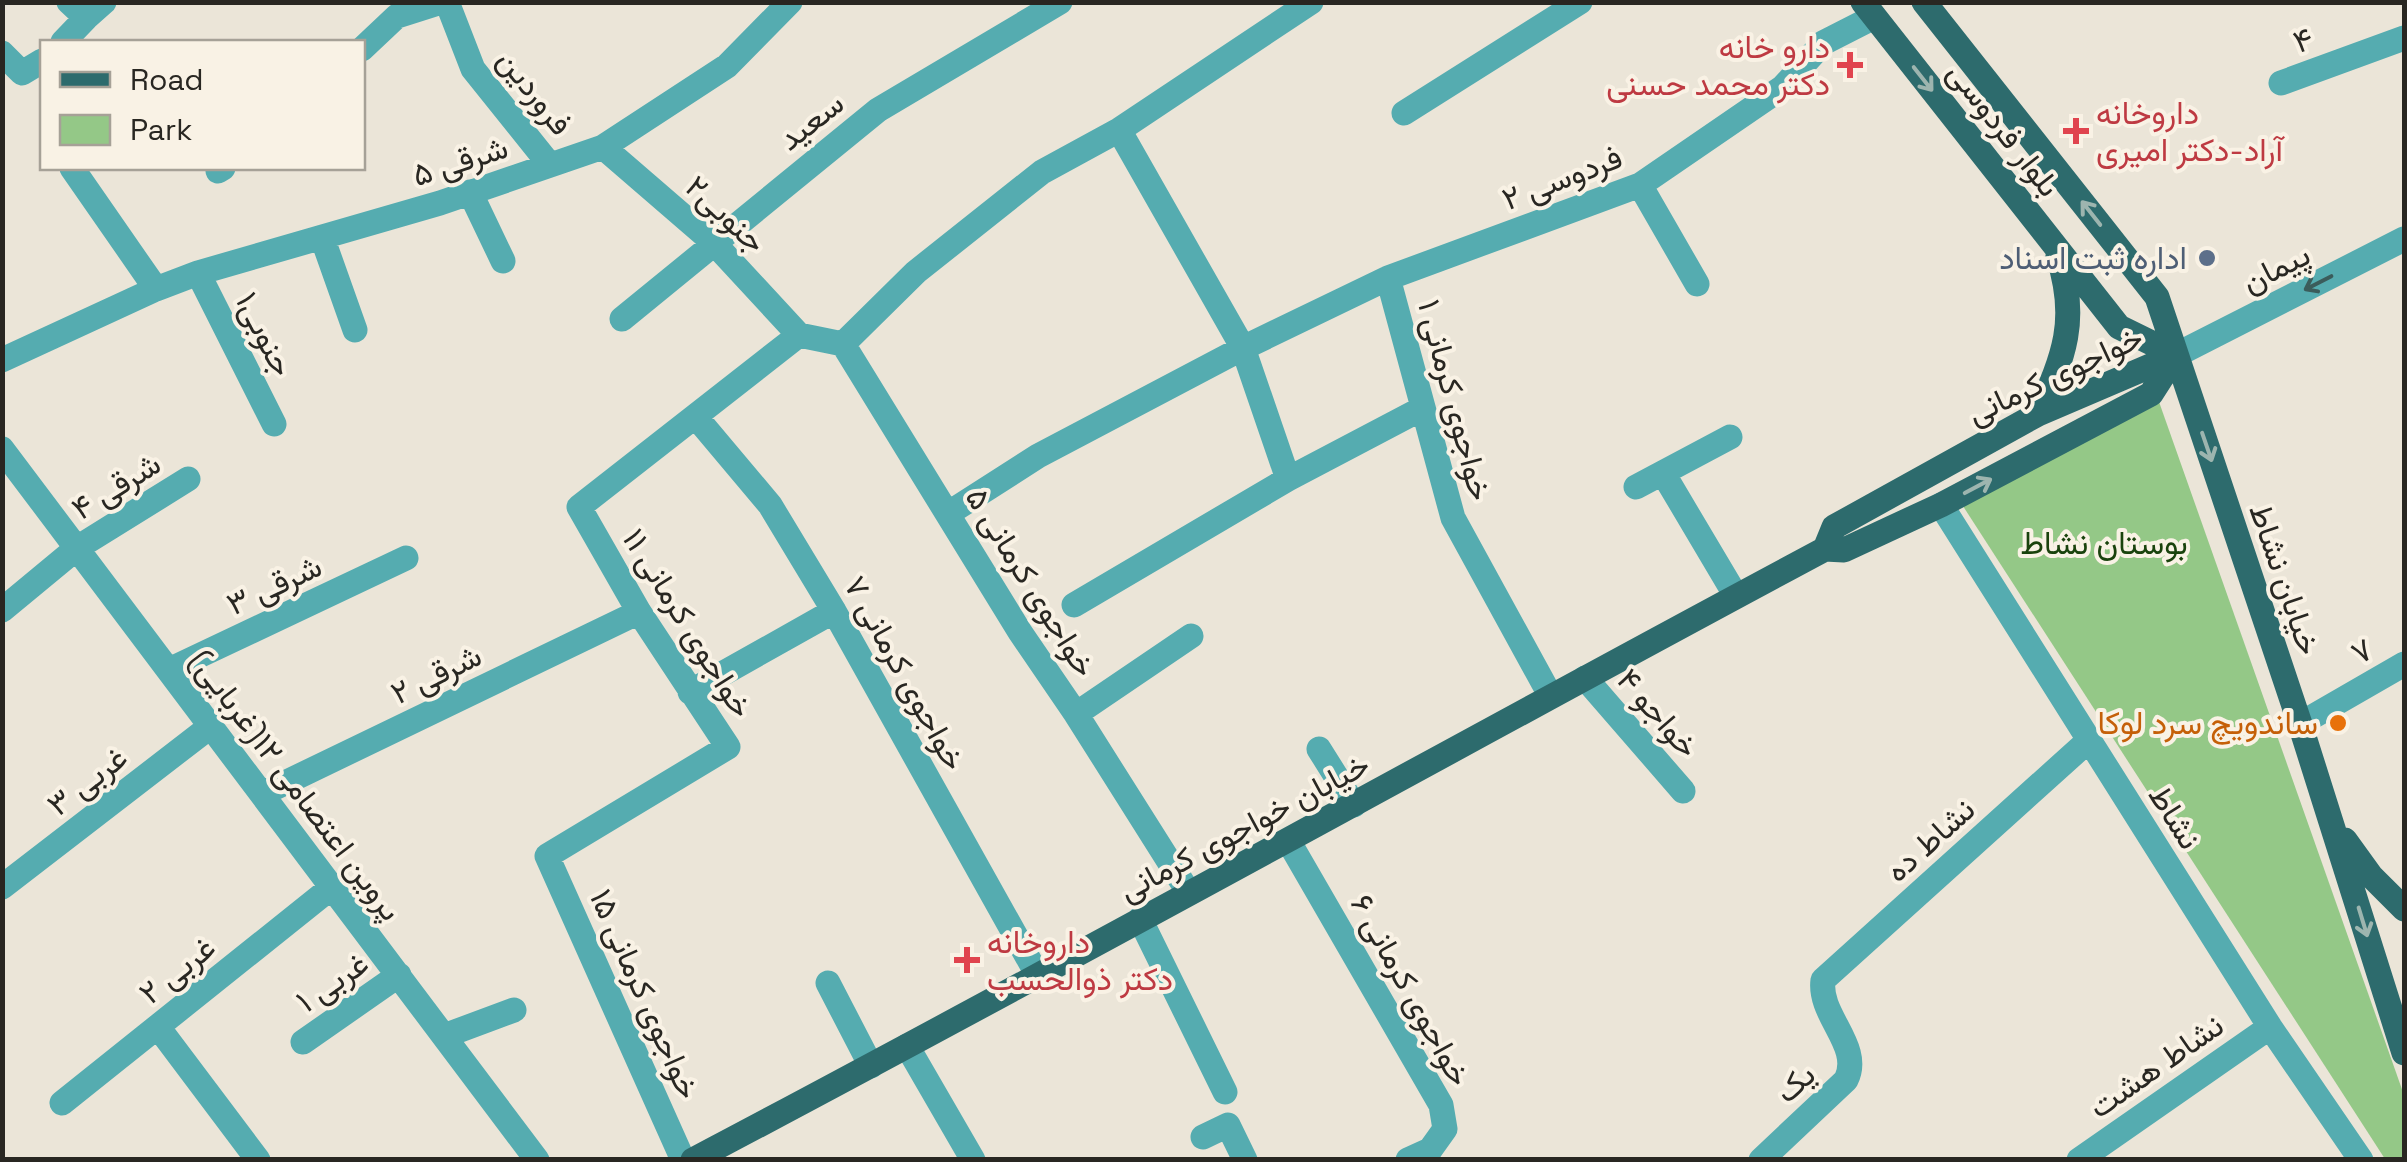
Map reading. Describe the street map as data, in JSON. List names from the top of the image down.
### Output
{
  "streets": {
    "main road": [
      "بلوار فردوسی",
      "خواجوی کرمانی",
      "خیابان نشاط",
      "خیابان خواجوی کرمانی"
    ],
    "street": [
      "۴",
      "فروردین",
      "سعید",
      "شرقی ۵",
      "فردوسی ۲",
      "جنوبی۲",
      "پیمان",
      "جنوبی۱",
      "خواجوی کرمانی ۱",
      "شرقی ۴",
      "خواجوی کرمانی ۵",
      "شرقی ۳",
      "خواجوی کرمانی ۱۱",
      "۷",
      "خواجوی کرمانی ۷",
      "شرقی ۲",
      "خواجو ۴",
      "غربی ۳",
      "پروین اعتصامی ۱۲(غربایی)",
      "نشاط",
      "نشاط ده",
      "غربی ۲",
      "غربی ۱",
      "خواجوی کرمانی ۶",
      "خواجوی کرمانی ۱۵",
      "نشاط هشت",
      "یک"
    ]
  },
  "crossings": [
    ["فروردین", "شرقی ۵"],
    ["سعید", "جنوبی۲"],
    ["بلوار فردوسی", "فردوسی ۲"],
    ["بلوار فردوسی", "پیمان"],
    ["بلوار فردوسی", "خواجوی کرمانی"],
    ["بلوار فردوسی", "خیابان نشاط"],
    ["شرقی ۵", "جنوبی۲"],
    ["شرقی ۵", "جنوبی۱"],
    ["فردوسی ۲", "خواجوی کرمانی ۱"],
    ["فردوسی ۲", "خواجوی کرمانی ۵"],
    ["پیمان", "خواجوی کرمانی"],
    ["پیمان", "خیابان نشاط"],
    ["خواجوی کرمانی", "خیابان نشاط"],
    ["خواجوی کرمانی", "نشاط"],
    ["خواجوی کرمانی", "خیابان خواجوی کرمانی"],
    ["خواجوی کرمانی ۱", "خیابان خواجوی کرمانی"],
    ["شرقی ۴", "پروین اعتصامی ۱۲(غربایی)"],
    ["خیابان نشاط", "۷"],
    ["خواجوی کرمانی ۵", "خیابان خواجوی کرمانی"],
    ["شرقی ۳", "پروین اعتصامی ۱۲(غربایی)"],
    ["خواجوی کرمانی ۱۱", "خواجوی کرمانی ۷"],
    ["خواجوی کرمانی ۱۱", "شرقی ۲"],
    ["خواجوی کرمانی ۱۱", "خواجوی کرمانی ۱۵"],
    ["خواجوی کرمانی ۷", "خیابان خواجوی کرمانی"],
    ["شرقی ۲", "پروین اعتصامی ۱۲(غربایی)"],
    ["خواجو ۴", "خیابان خواجوی کرمانی"],
    ["غربی ۳", "پروین اعتصامی ۱۲(غربایی)"],
    ["پروین اعتصامی ۱۲(غربایی)", "غربی ۲"],
    ["پروین اعتصامی ۱۲(غربایی)", "غربی ۱"],
    ["نشاط", "نشاط ده"],
    ["نشاط", "نشاط هشت"],
    ["خیابان خواجوی کرمانی", "خواجوی کرمانی ۶"],
    ["نشاط ده", "یک"]
  ],
  "one_way": ["پیمان", "خیابان نشاط"],
  "parks": ["بوستان نشاط"],
  "places": {
    "health": ["دارو خانه دکتر محمد حسنی", "داروخانه آراد-دکتر امیری", "داروخانه دکتر ذوالحسب"],
    "other": ["اداره ثبت اسناد", "ساندویچ سرد لوکا"]
  },
  "legend": ["Road", "Park"]
}
